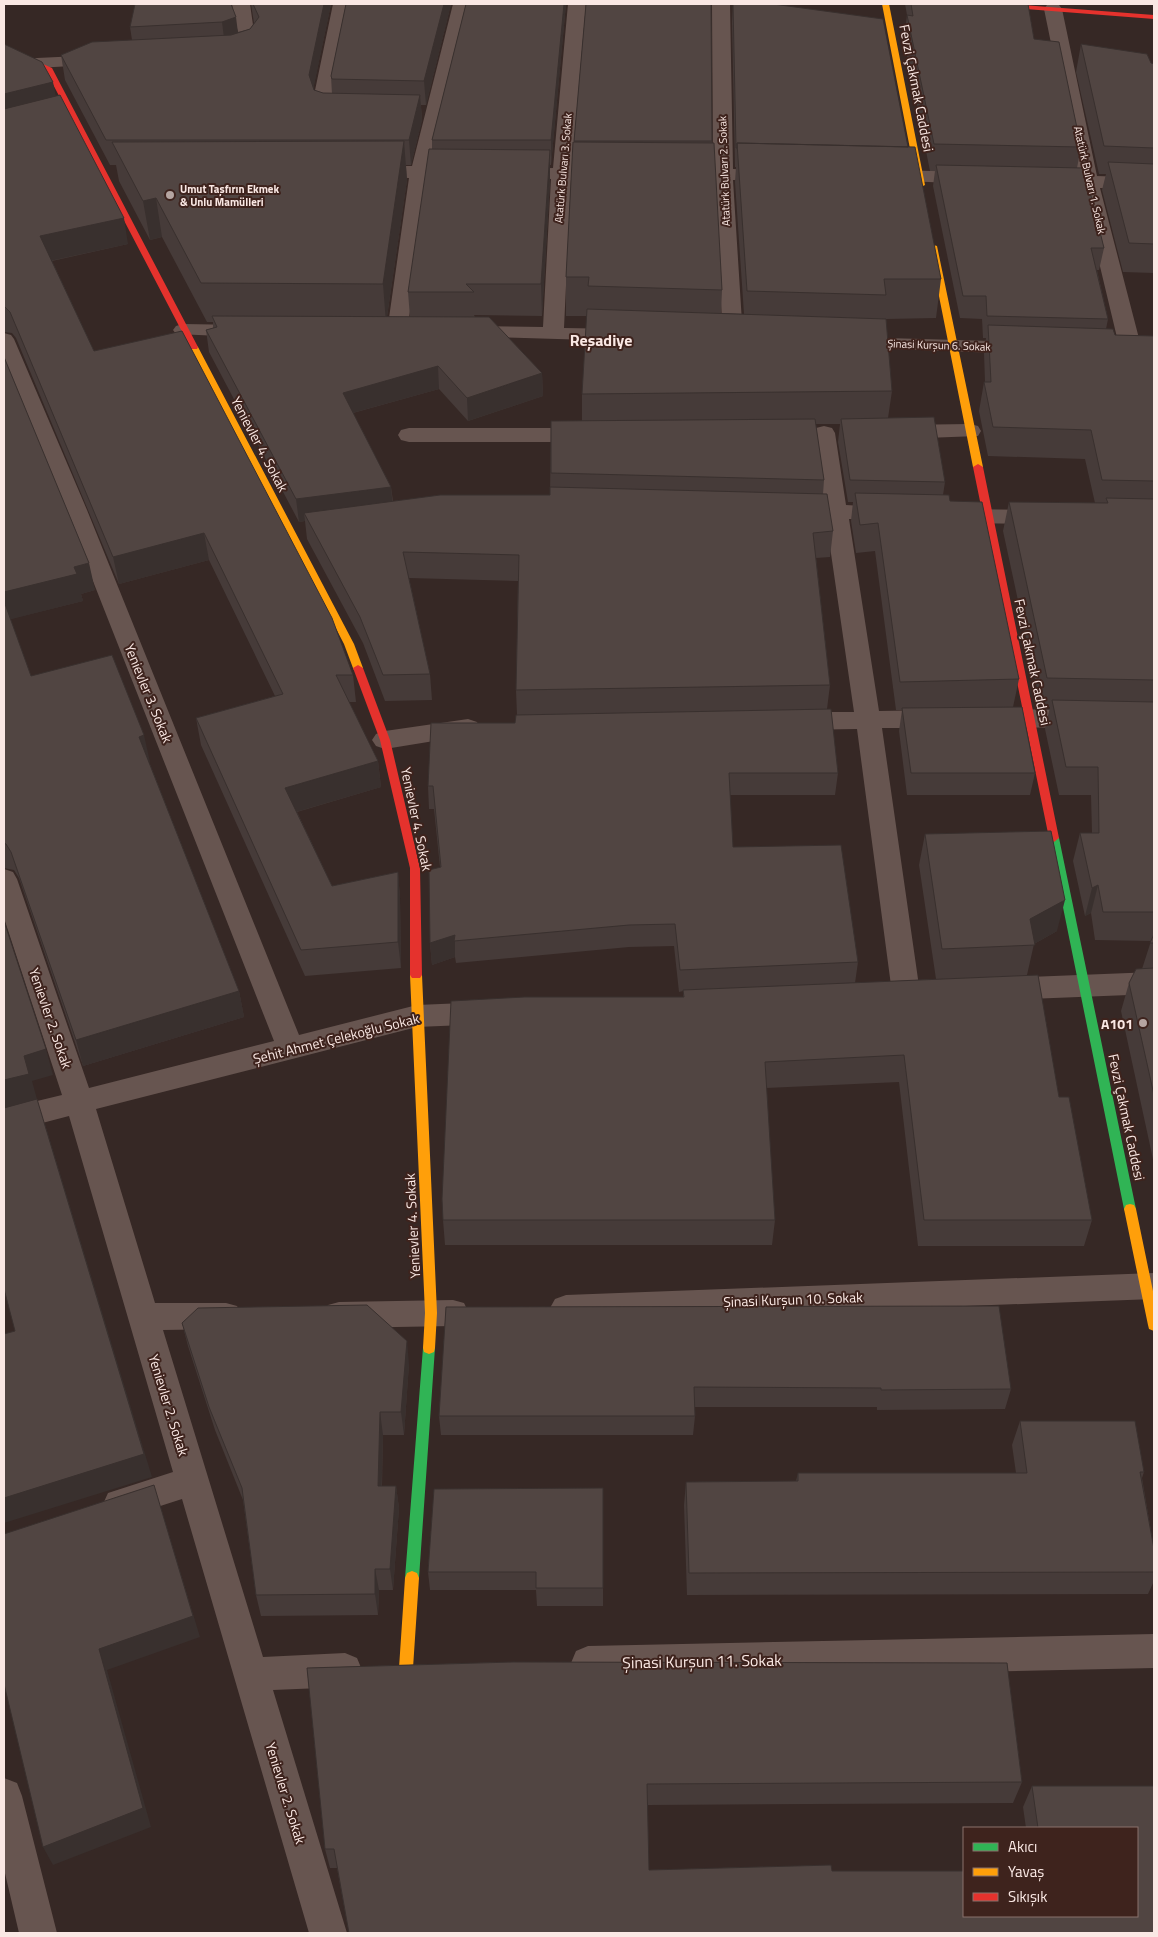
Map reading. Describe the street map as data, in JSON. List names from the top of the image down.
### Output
{
  "streets": {
    "street": [
      "Fevzi Çakmak Caddesi",
      "Atatürk Bulvarı 3. Sokak",
      "Atatürk Bulvarı 2. Sokak",
      "Atatürk Bulvarı 1. Sokak",
      "Şinasi Kurşun 6. Sokak",
      "Yenievler 4. Sokak",
      "Yenievler 3. Sokak",
      "Yenievler 2. Sokak",
      "Şehit Ahmet Çelekoğlu Sokak",
      "Şinasi Kurşun 10. Sokak",
      "Şinasi Kurşun 11. Sokak"
    ]
  },
  "crossings": [
    ["Fevzi Çakmak Caddesi", "Şinasi Kurşun 6. Sokak"],
    ["Fevzi Çakmak Caddesi", "Şinasi Kurşun 10. Sokak"],
    ["Yenievler 4. Sokak", "Şehit Ahmet Çelekoğlu Sokak"],
    ["Yenievler 3. Sokak", "Şehit Ahmet Çelekoğlu Sokak"],
    ["Yenievler 2. Sokak", "Şehit Ahmet Çelekoğlu Sokak"]
  ],
  "districts": ["Reşadiye"],
  "places": ["Umut Taşfırın Ekmek & Unlu Mamülleri", "A101"],
  "legend": ["Akıcı", "Yavaş", "Sıkışık"]
}
